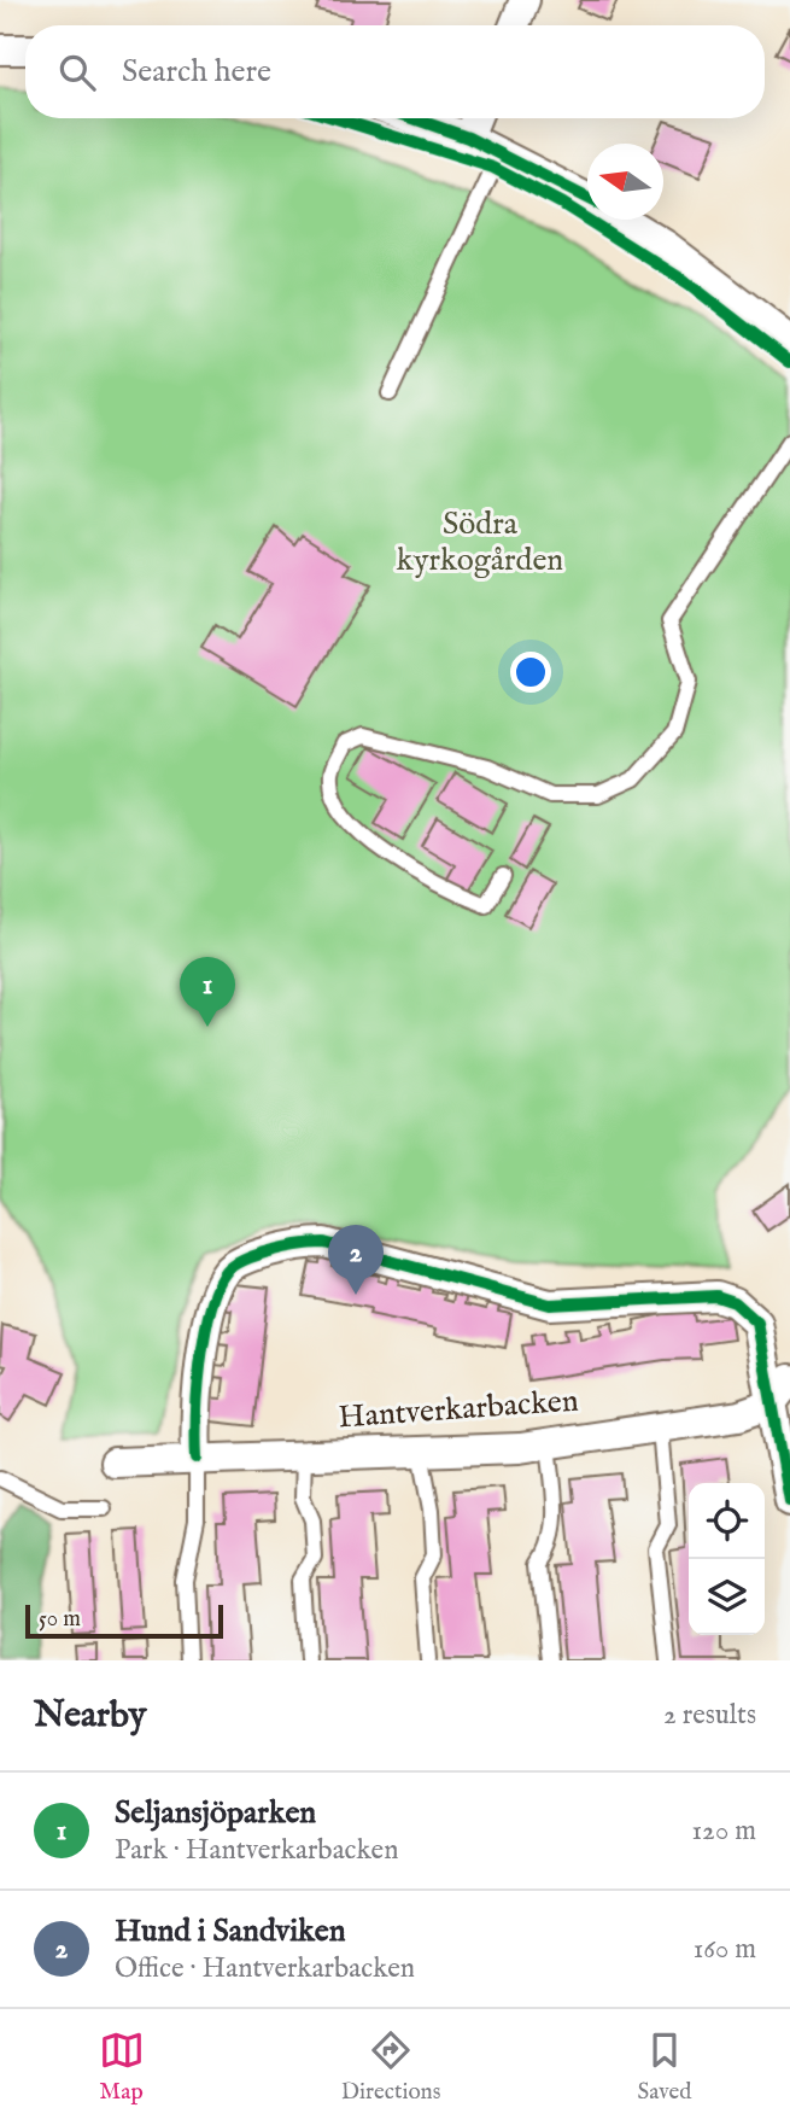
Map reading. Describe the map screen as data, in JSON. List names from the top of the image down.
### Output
{
  "streets": {
    "street": ["Hantverkarbacken"]
  },
  "parks": ["Södra kyrkogården"],
  "scale_bar": "50 m",
  "north": "left",
  "page": {
    "search": "Search here",
    "pins": ["1", "2"],
    "scale": "50 m",
    "heading": ["Nearby", "2 results"],
    "list": [
      {
        "mark": "1",
        "name": "Seljansjöparken",
        "note": "Park · Hantverkarbacken",
        "value": "120 m"
      },
      {
        "mark": "2",
        "name": "Hund i Sandviken",
        "note": "Office · Hantverkarbacken",
        "value": "160 m"
      }
    ],
    "nav": ["Map", "Directions", "Saved"]
  }
}
